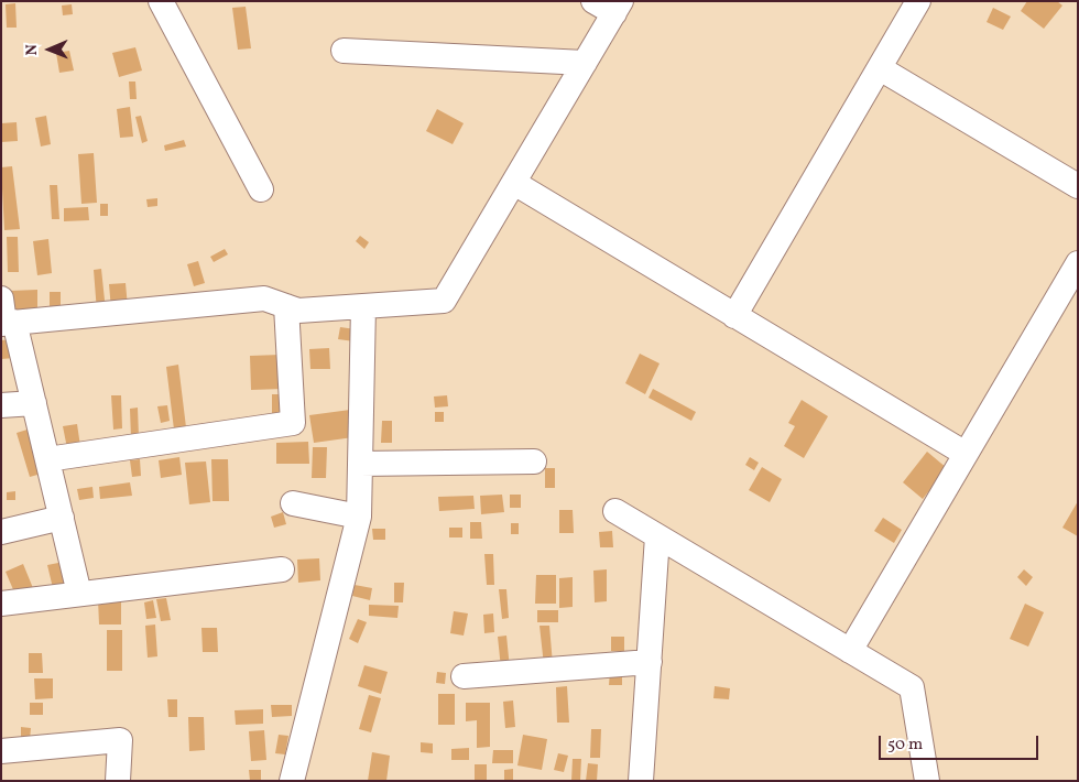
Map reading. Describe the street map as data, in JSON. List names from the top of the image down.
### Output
{
  "scale_bar": "50 m",
  "north": "left"
}
